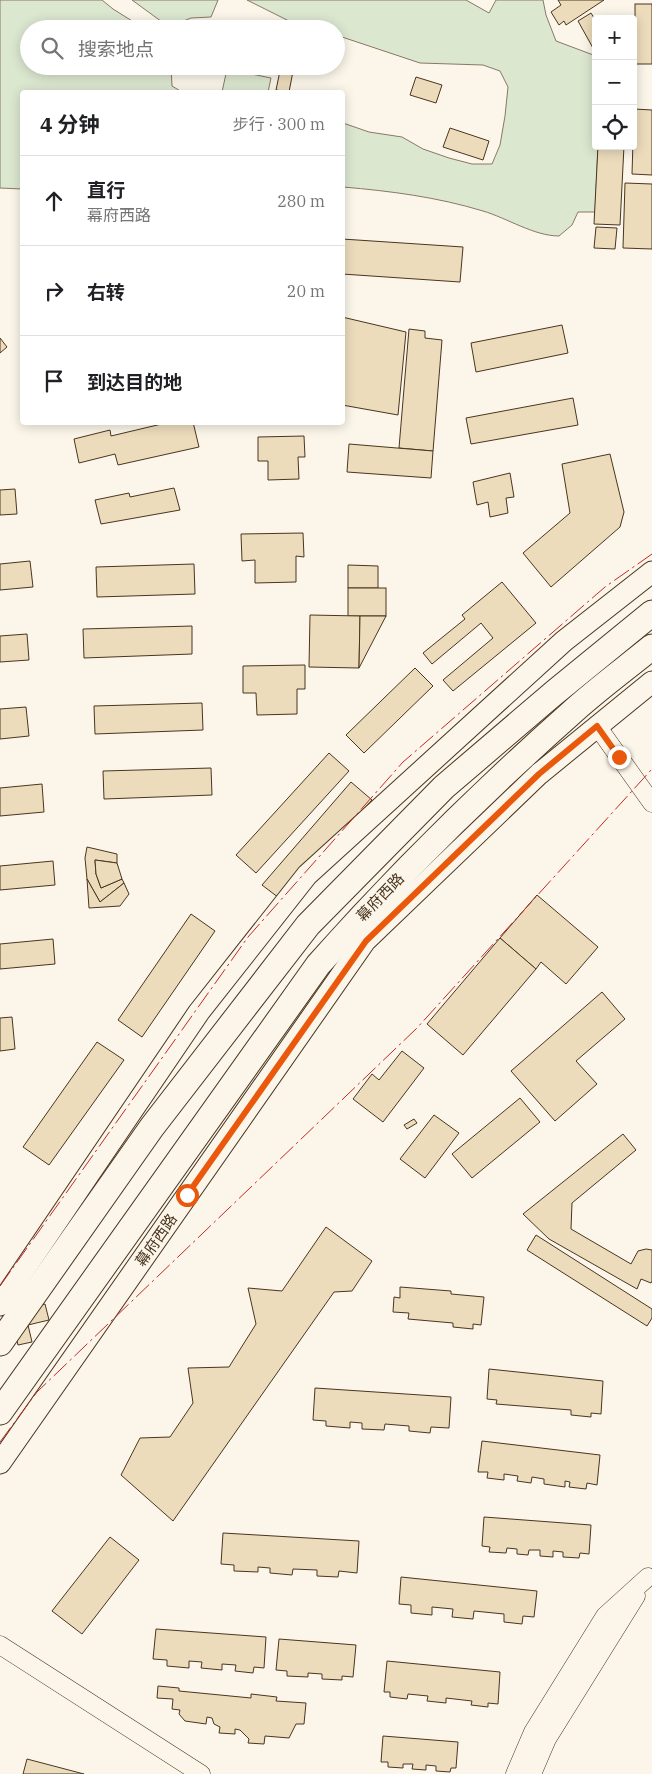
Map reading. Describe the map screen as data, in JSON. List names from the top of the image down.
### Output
{
  "streets": {
    "highway": ["幕府西路"]
  },
  "page": {
    "map_buttons": ["+", "−"],
    "search": "搜索地点",
    "heading": ["4 分钟", "步行 · 300 m"],
    "list": [
      ["直行", "幕府西路", "280 m"],
      ["右转", "20 m"],
      "到达目的地"
    ]
  }
}
